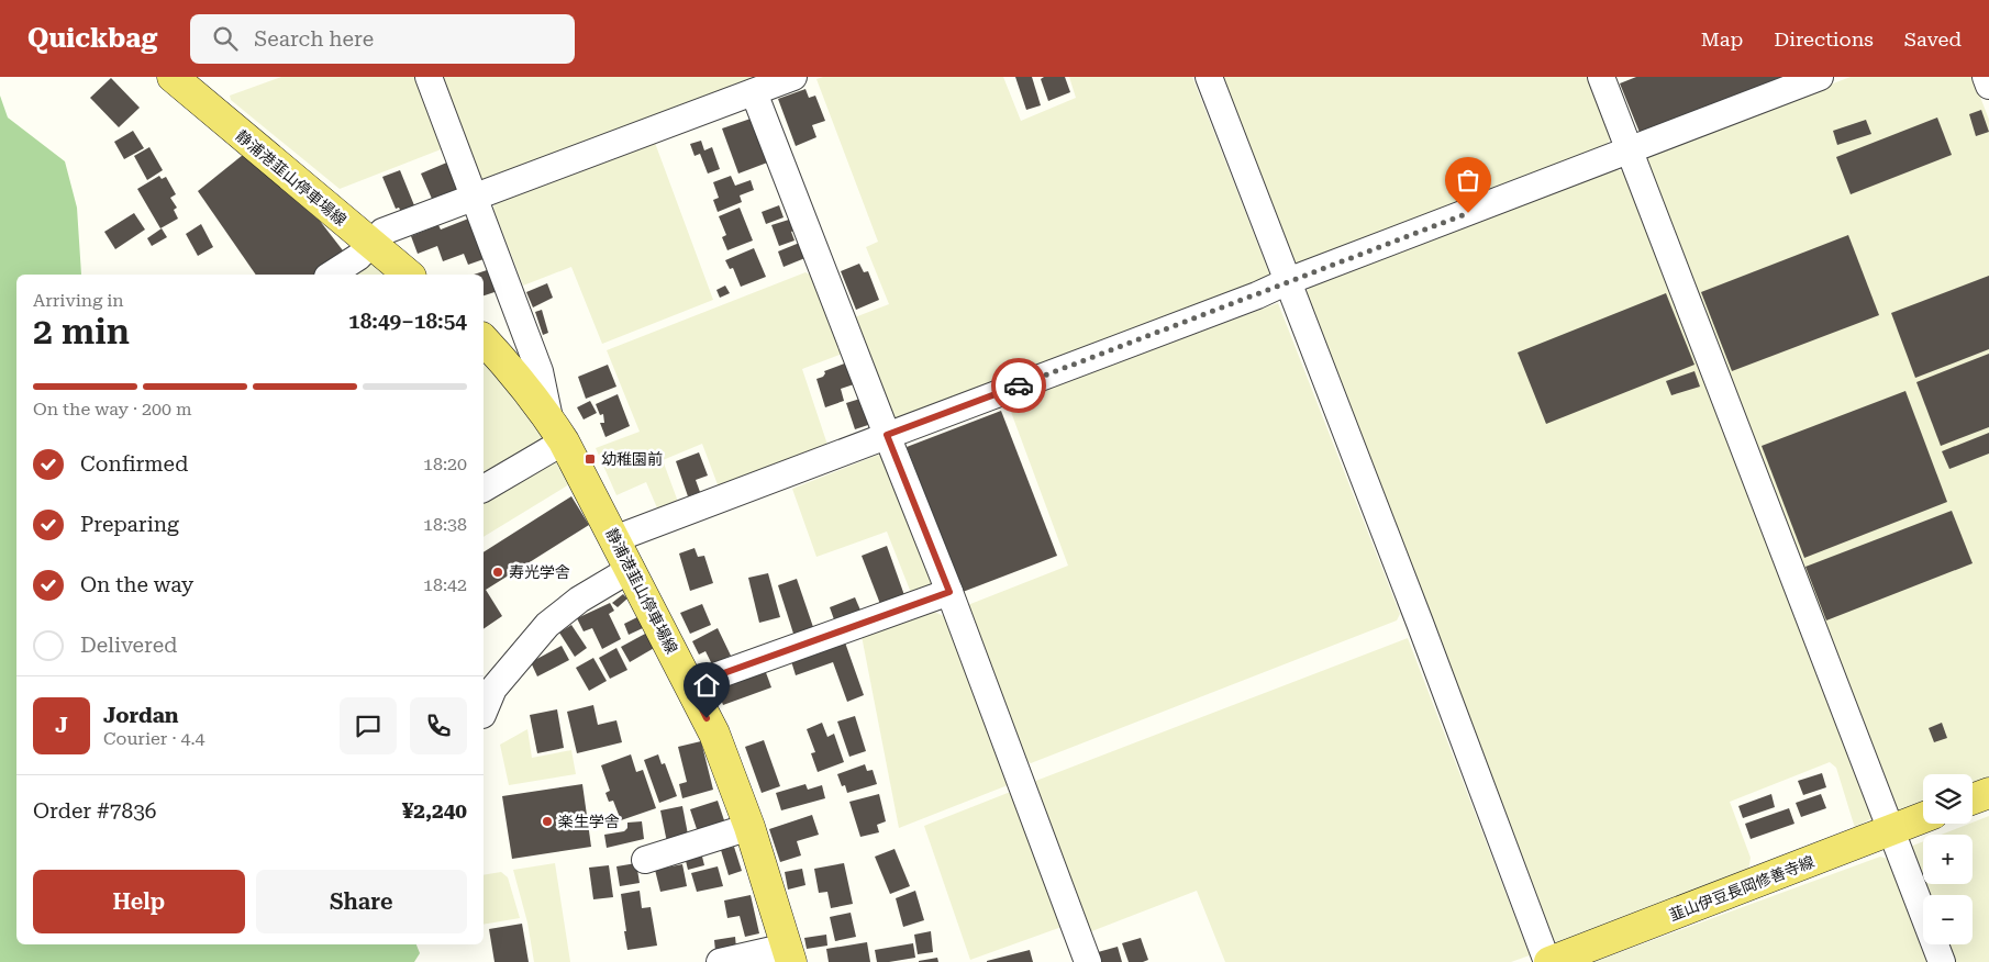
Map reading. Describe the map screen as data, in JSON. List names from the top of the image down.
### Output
{
  "streets": {
    "main road": ["静浦港韮山停車場線", "韮山伊豆長岡修善寺線"]
  },
  "places": {
    "transit": ["幼稚園前"],
    "other": ["寿光学舎", "楽生学舎"]
  },
  "page": {
    "header": "Quickbag",
    "search": "Search here",
    "nav": ["Map", "Directions", "Saved"],
    "heading": ["2 min", "Arriving in", "18:49–18:54"],
    "panel": [
      "Jordan",
      "Courier · 4.4",
      "Order #7836",
      "¥2,240"
    ],
    "bar": "On the way · 200 m",
    "list": [
      ["Confirmed", "18:20"],
      ["Preparing", "18:38"],
      ["On the way", "18:42"],
      "Delivered"
    ],
    "round": "J",
    "map_buttons": ["+", "−"],
    "buttons": ["Help", "Share"]
  }
}
